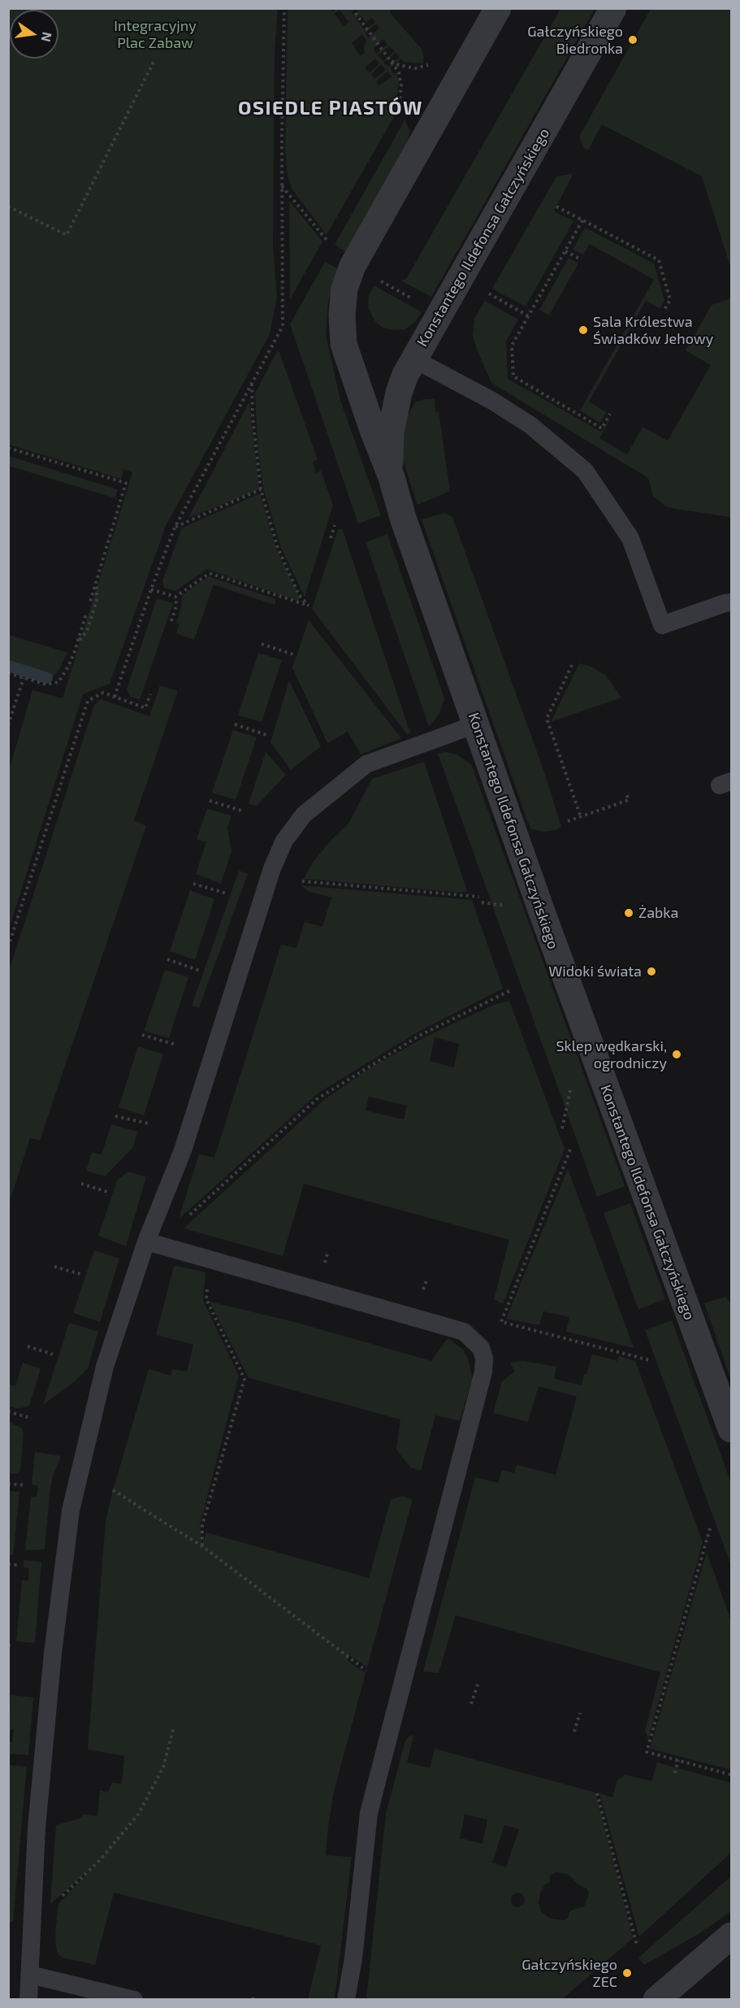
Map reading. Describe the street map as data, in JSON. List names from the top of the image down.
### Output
{
  "streets": {
    "street": ["Konstantego Ildefonsa Gałczyńskiego"]
  },
  "districts": ["OSIEDLE PIASTÓW"],
  "parks": ["Integracyjny Plac Zabaw"],
  "places": [
    "Gałczyńskiego Biedronka",
    "Sala Królestwa Świadków Jehowy",
    "Żabka",
    "Widoki świata",
    "Sklep wędkarski, ogrodniczy",
    "Gałczyńskiego ZEC"
  ],
  "north": "right"
}
